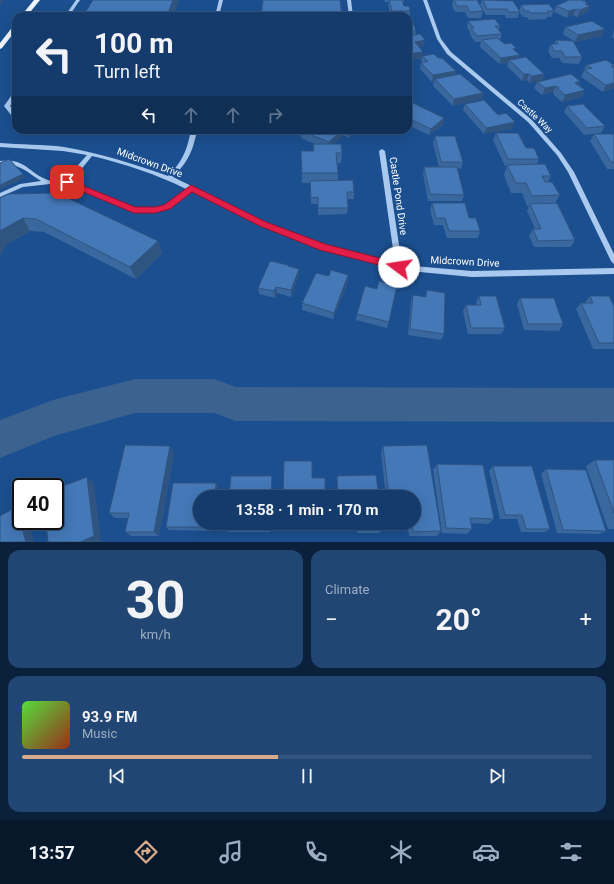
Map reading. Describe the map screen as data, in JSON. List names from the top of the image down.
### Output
{
  "streets": {
    "street": ["Castle Way", "Midcrown Drive", "Castle Pond Drive"]
  },
  "crossings": [
    ["Midcrown Drive", "Castle Pond Drive"]
  ],
  "page": {
    "turn": ["100 m", "Turn left"],
    "limit": "40",
    "trip": "13:58 · 1 min · 170 m",
    "tile": [
      ["30", "km/h"],
      "Climate"
    ],
    "heat": ["−", "20°", "+"],
    "song": ["93.9 FM", "Music"],
    "tabs": "13:57"
  }
}
